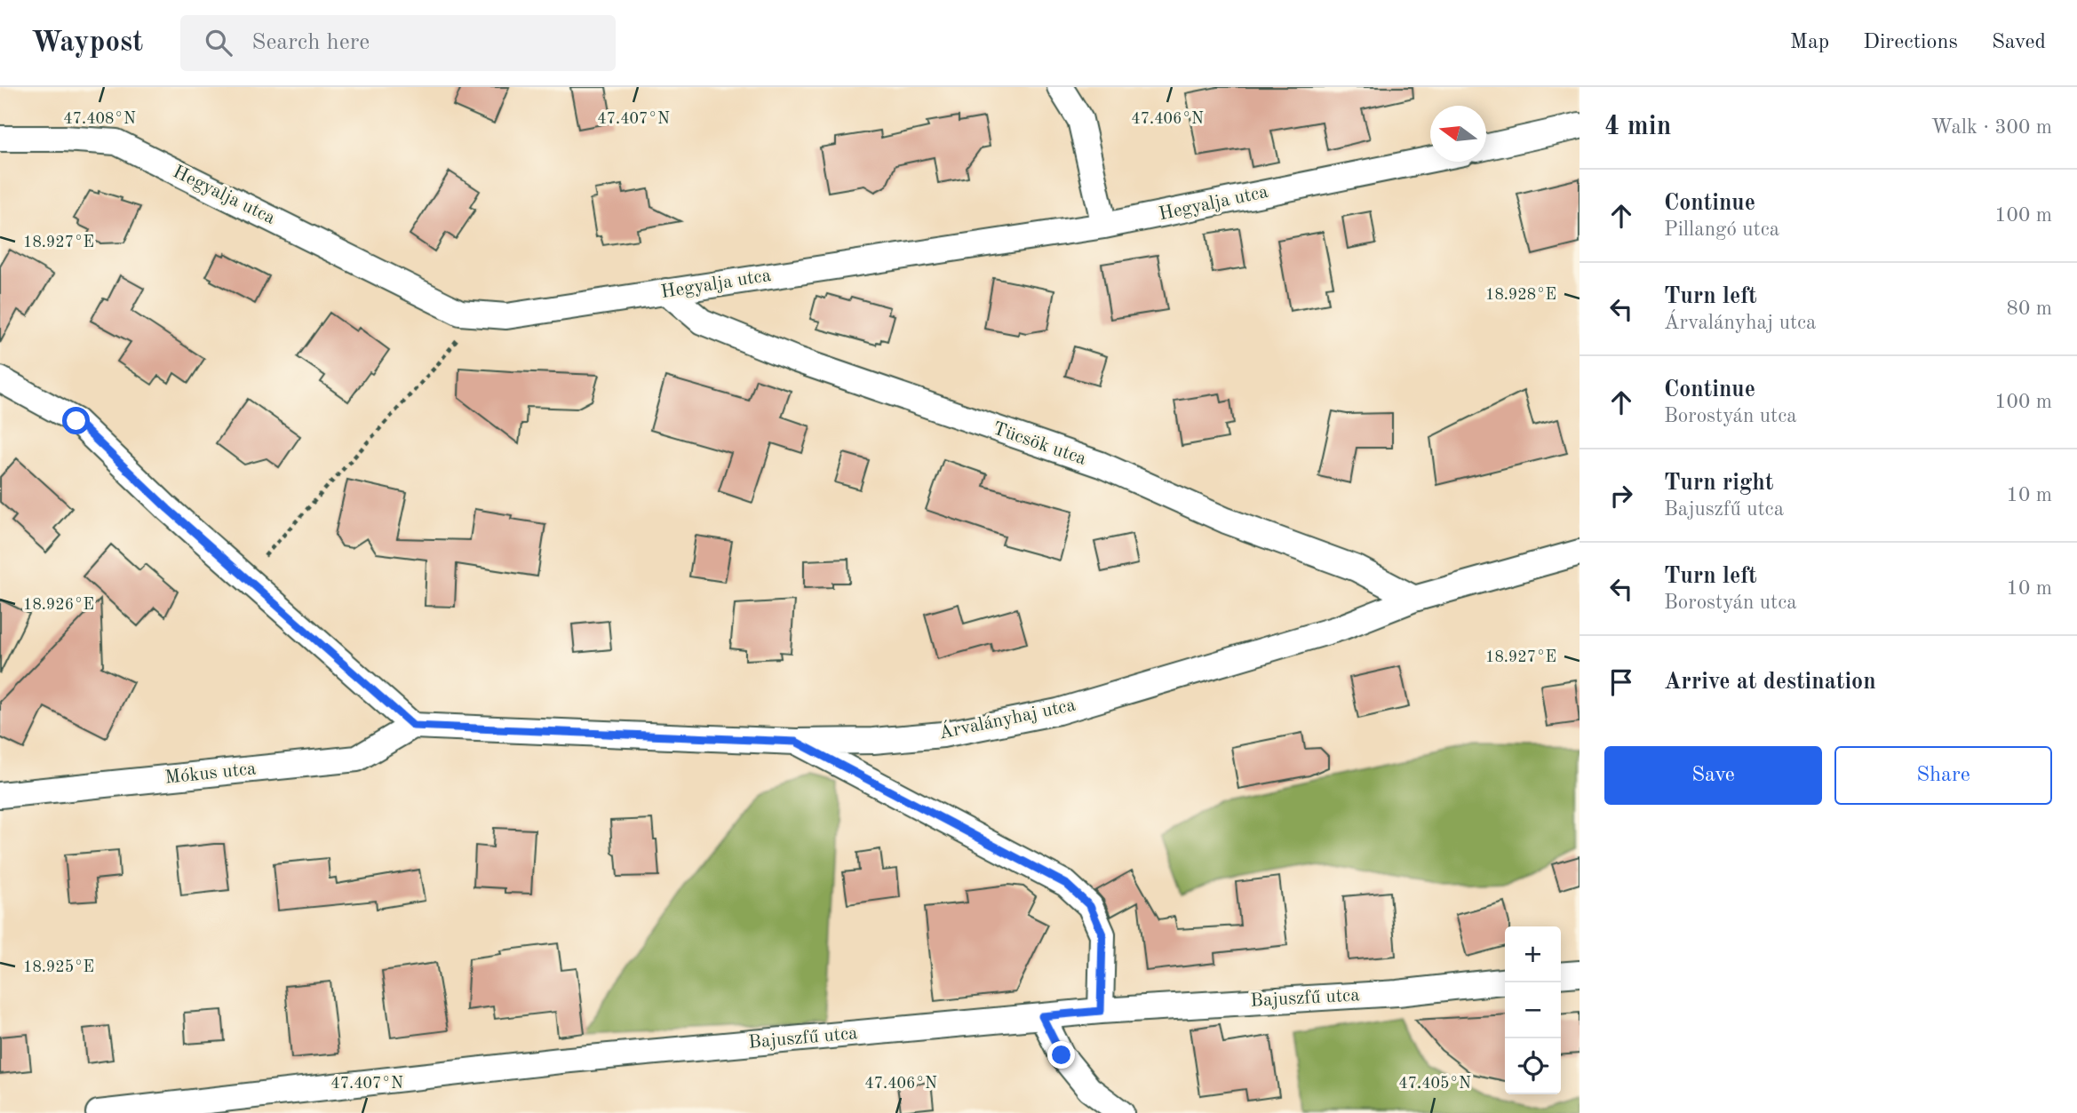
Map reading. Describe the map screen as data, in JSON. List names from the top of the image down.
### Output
{
  "streets": {
    "street": [
      "Hegyalja utca",
      "Tücsök utca",
      "Árvalányhaj utca",
      "Mókus utca",
      "Bajuszfű utca"
    ]
  },
  "crossings": [
    ["Hegyalja utca", "Tücsök utca"],
    ["Tücsök utca", "Árvalányhaj utca"],
    ["Árvalányhaj utca", "Mókus utca"]
  ],
  "north": "left",
  "page": {
    "header": "Waypost",
    "search": "Search here",
    "nav": ["Map", "Directions", "Saved"],
    "heading": ["4 min", "Walk · 300 m"],
    "list": [
      ["Continue", "Pillangó utca", "100 m"],
      ["Turn left", "Árvalányhaj utca", "80 m"],
      ["Continue", "Borostyán utca", "100 m"],
      ["Turn right", "Bajuszfű utca", "10 m"],
      ["Turn left", "Borostyán utca", "10 m"],
      "Arrive at destination"
    ],
    "buttons": ["Save", "Share"],
    "map_buttons": ["+", "−"]
  },
  "coordinates": [
    "47.408°N",
    "47.407°N",
    "47.406°N",
    "18.927°E",
    "18.928°E",
    "18.926°E",
    "18.925°E",
    "47.405°N"
  ]
}
